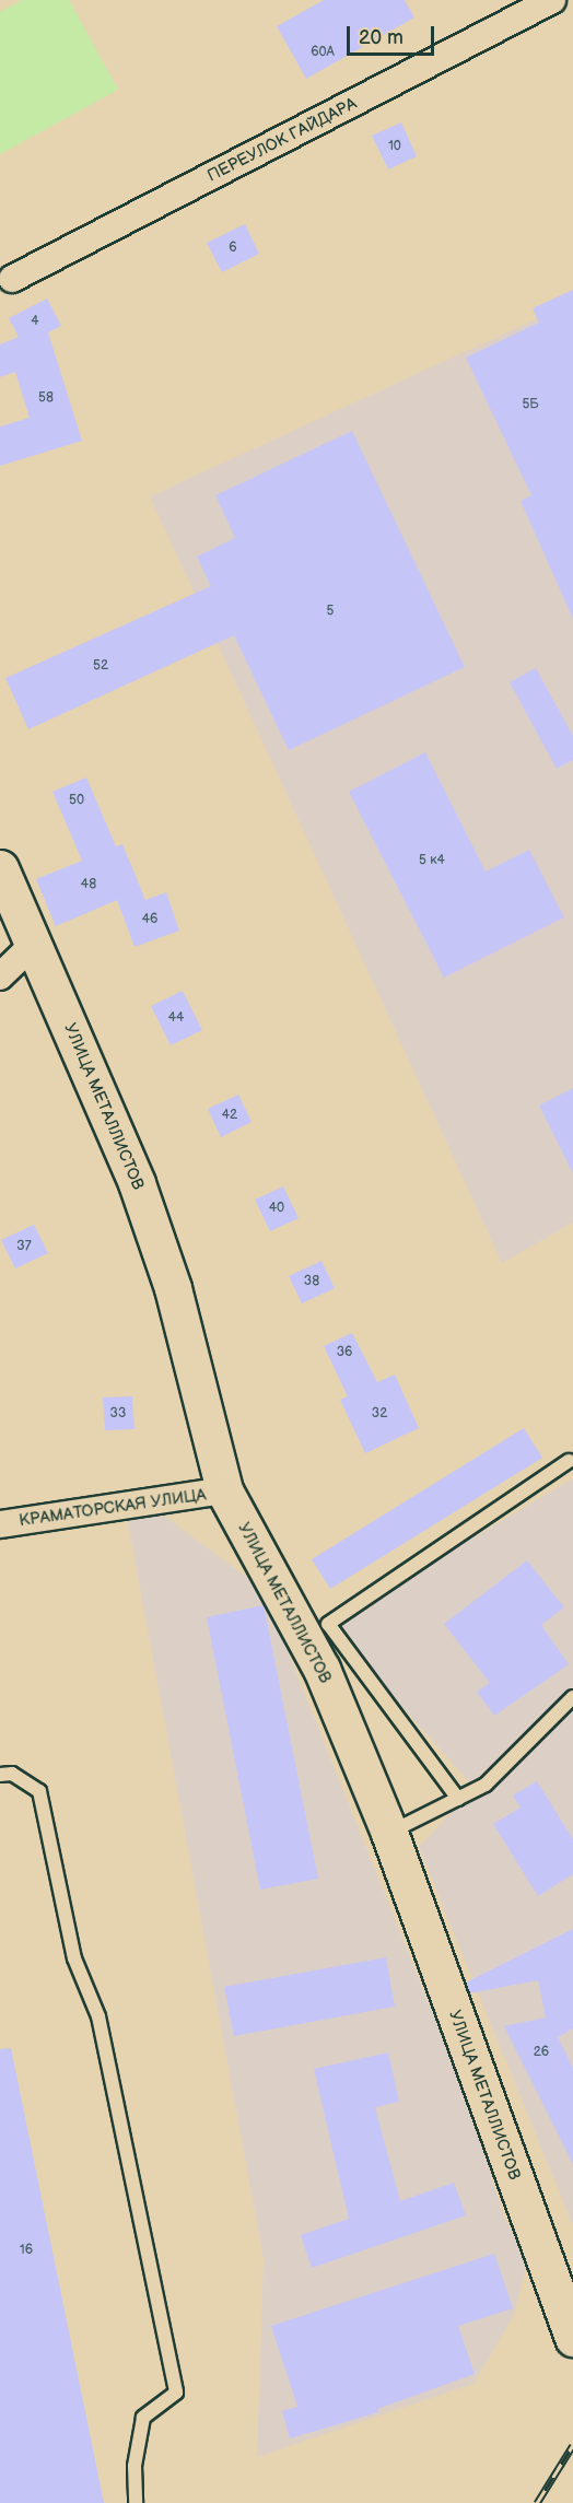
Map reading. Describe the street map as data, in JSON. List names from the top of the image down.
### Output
{
  "streets": {
    "street": ["ПЕРЕУЛОК ГАЙДАРА", "УЛИЦА МЕТАЛЛИСТОВ", "КРАМАТОРСКАЯ УЛИЦА"]
  },
  "crossings": [
    ["УЛИЦА МЕТАЛЛИСТОВ", "КРАМАТОРСКАЯ УЛИЦА"]
  ],
  "house_numbers": [
    "60А",
    "10",
    "6",
    "4",
    "58",
    "5Б",
    "5",
    "52",
    "50",
    "5 к4",
    "48",
    "46",
    "44",
    "42",
    "40",
    "37",
    "38",
    "36",
    "33",
    "32",
    "26",
    "16"
  ],
  "scale_bar": "20 m"
}
